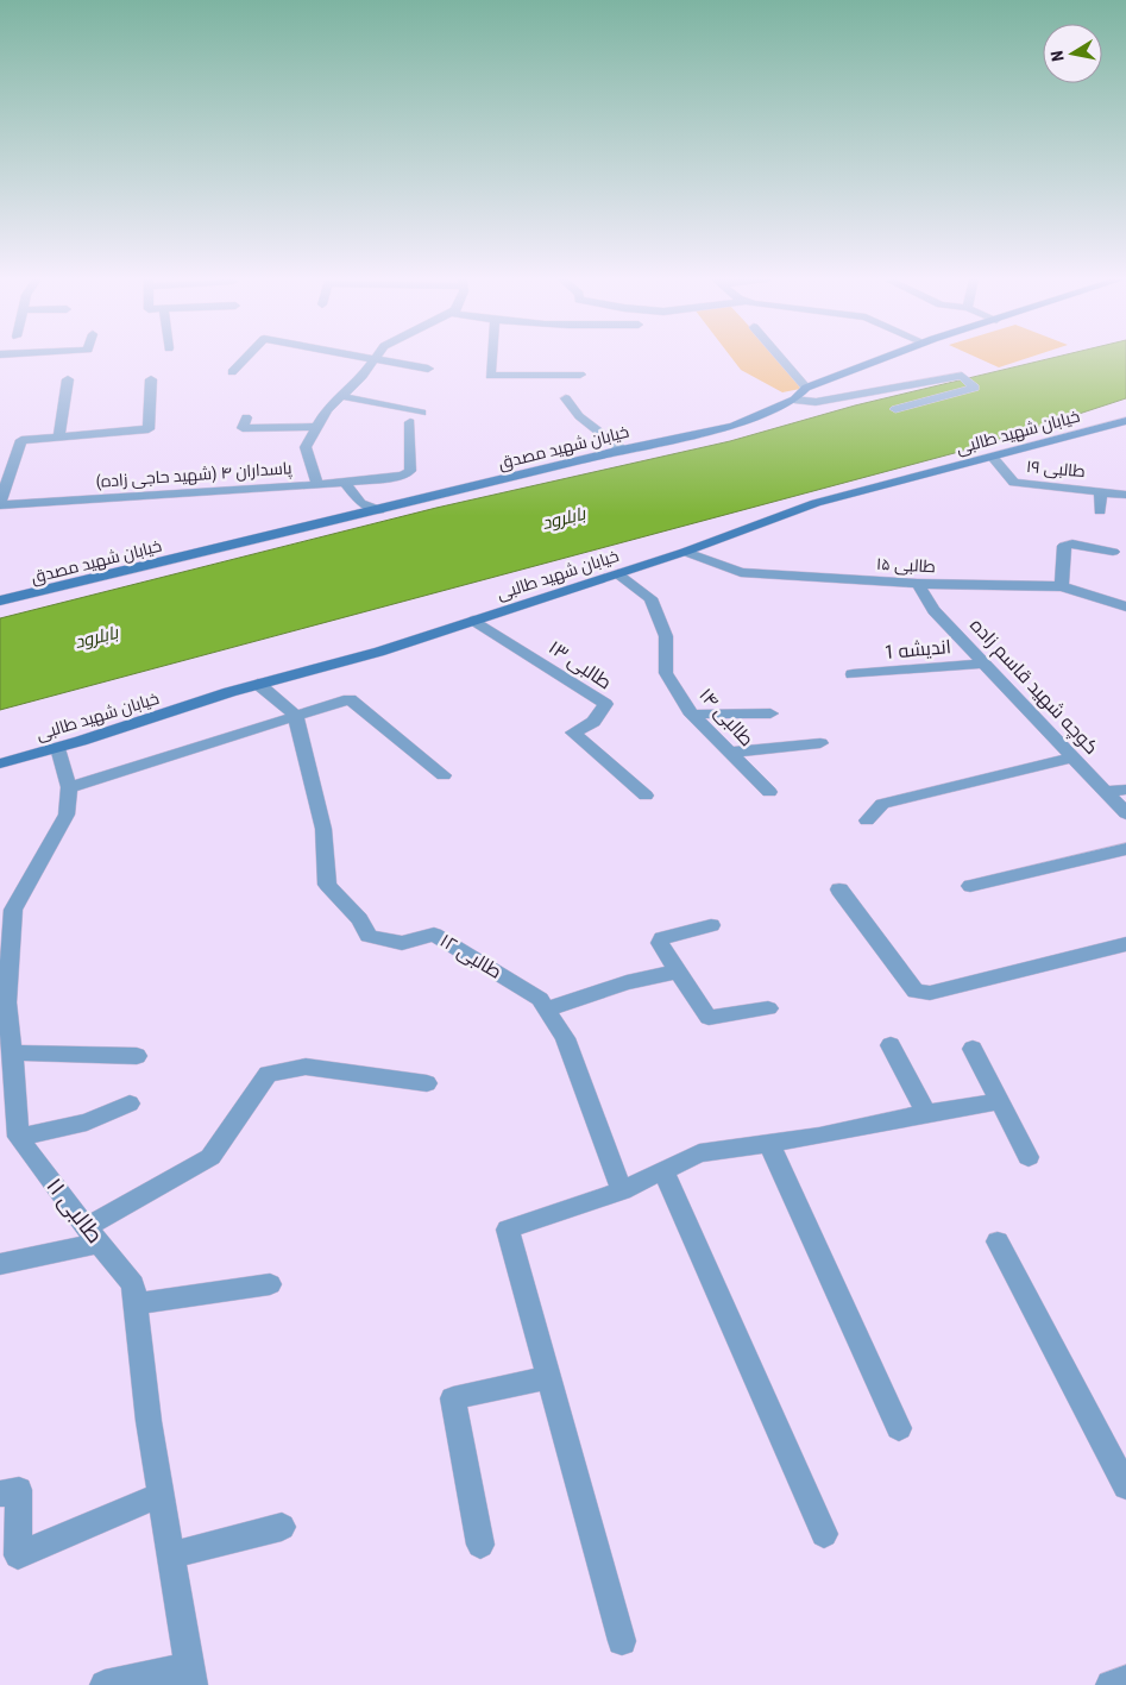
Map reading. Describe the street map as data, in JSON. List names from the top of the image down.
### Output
{
  "streets": {
    "street": [
      "خیابان شهید طالبی",
      "خیابان شهید مصدق",
      "طالبی ۱۹",
      "پاسداران ۴ (شهید حاجی زاده)",
      "طالبی ۱۵",
      "اندیشه 1",
      "طالبی ۱۳",
      "کوچه شهید قاسم زاده",
      "طالبی ۱۴",
      "طالبی ۱۲",
      "طالبی ۱۱"
    ]
  },
  "crossings": [
    ["خیابان شهید طالبی", "طالبی ۱۹"],
    ["خیابان شهید طالبی", "طالبی ۱۵"],
    ["خیابان شهید طالبی", "طالبی ۱۳"],
    ["خیابان شهید طالبی", "طالبی ۱۴"],
    ["طالبی ۱۵", "کوچه شهید قاسم زاده"],
    ["اندیشه 1", "کوچه شهید قاسم زاده"]
  ],
  "water": ["بابلرود"],
  "north": "left"
}
